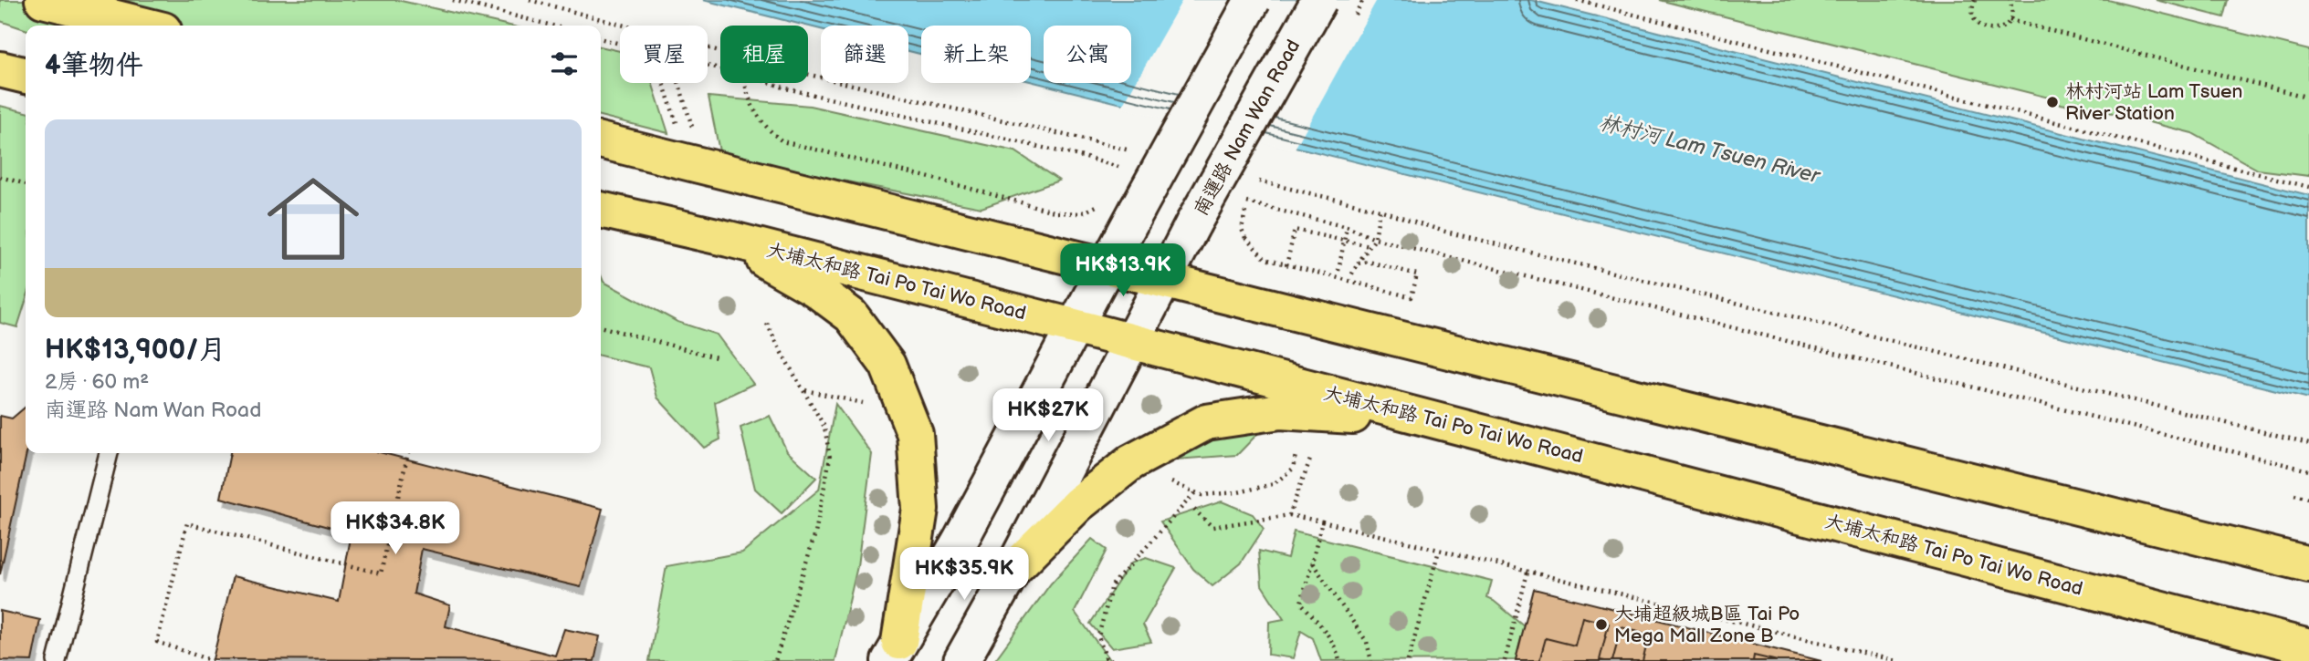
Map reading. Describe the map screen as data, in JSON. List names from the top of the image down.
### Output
{
  "streets": {
    "main road": ["南運路 Nam Wan Road", "大埔太和路 Tai Po Tai Wo Road"]
  },
  "crossings": [
    ["南運路 Nam Wan Road", "大埔太和路 Tai Po Tai Wo Road"]
  ],
  "water": ["林村河 Lam Tsuen River"],
  "places": ["林村河站 Lam Tsuen River Station", "大埔超級城B區 Tai Po Mega Mall Zone B"],
  "page": {
    "chip": [
      "買屋",
      "租屋",
      "篩選",
      "新上架",
      "公寓"
    ],
    "heading": "4筆物件",
    "list": [
      {
        "name": "HK$13,900/月",
        "note": "2房 · 60 m² · 南運路 Nam Wan Road"
      }
    ],
    "price": [
      "HK$13.9K",
      "HK$27K",
      "HK$34.8K",
      "HK$35.9K"
    ]
  }
}
